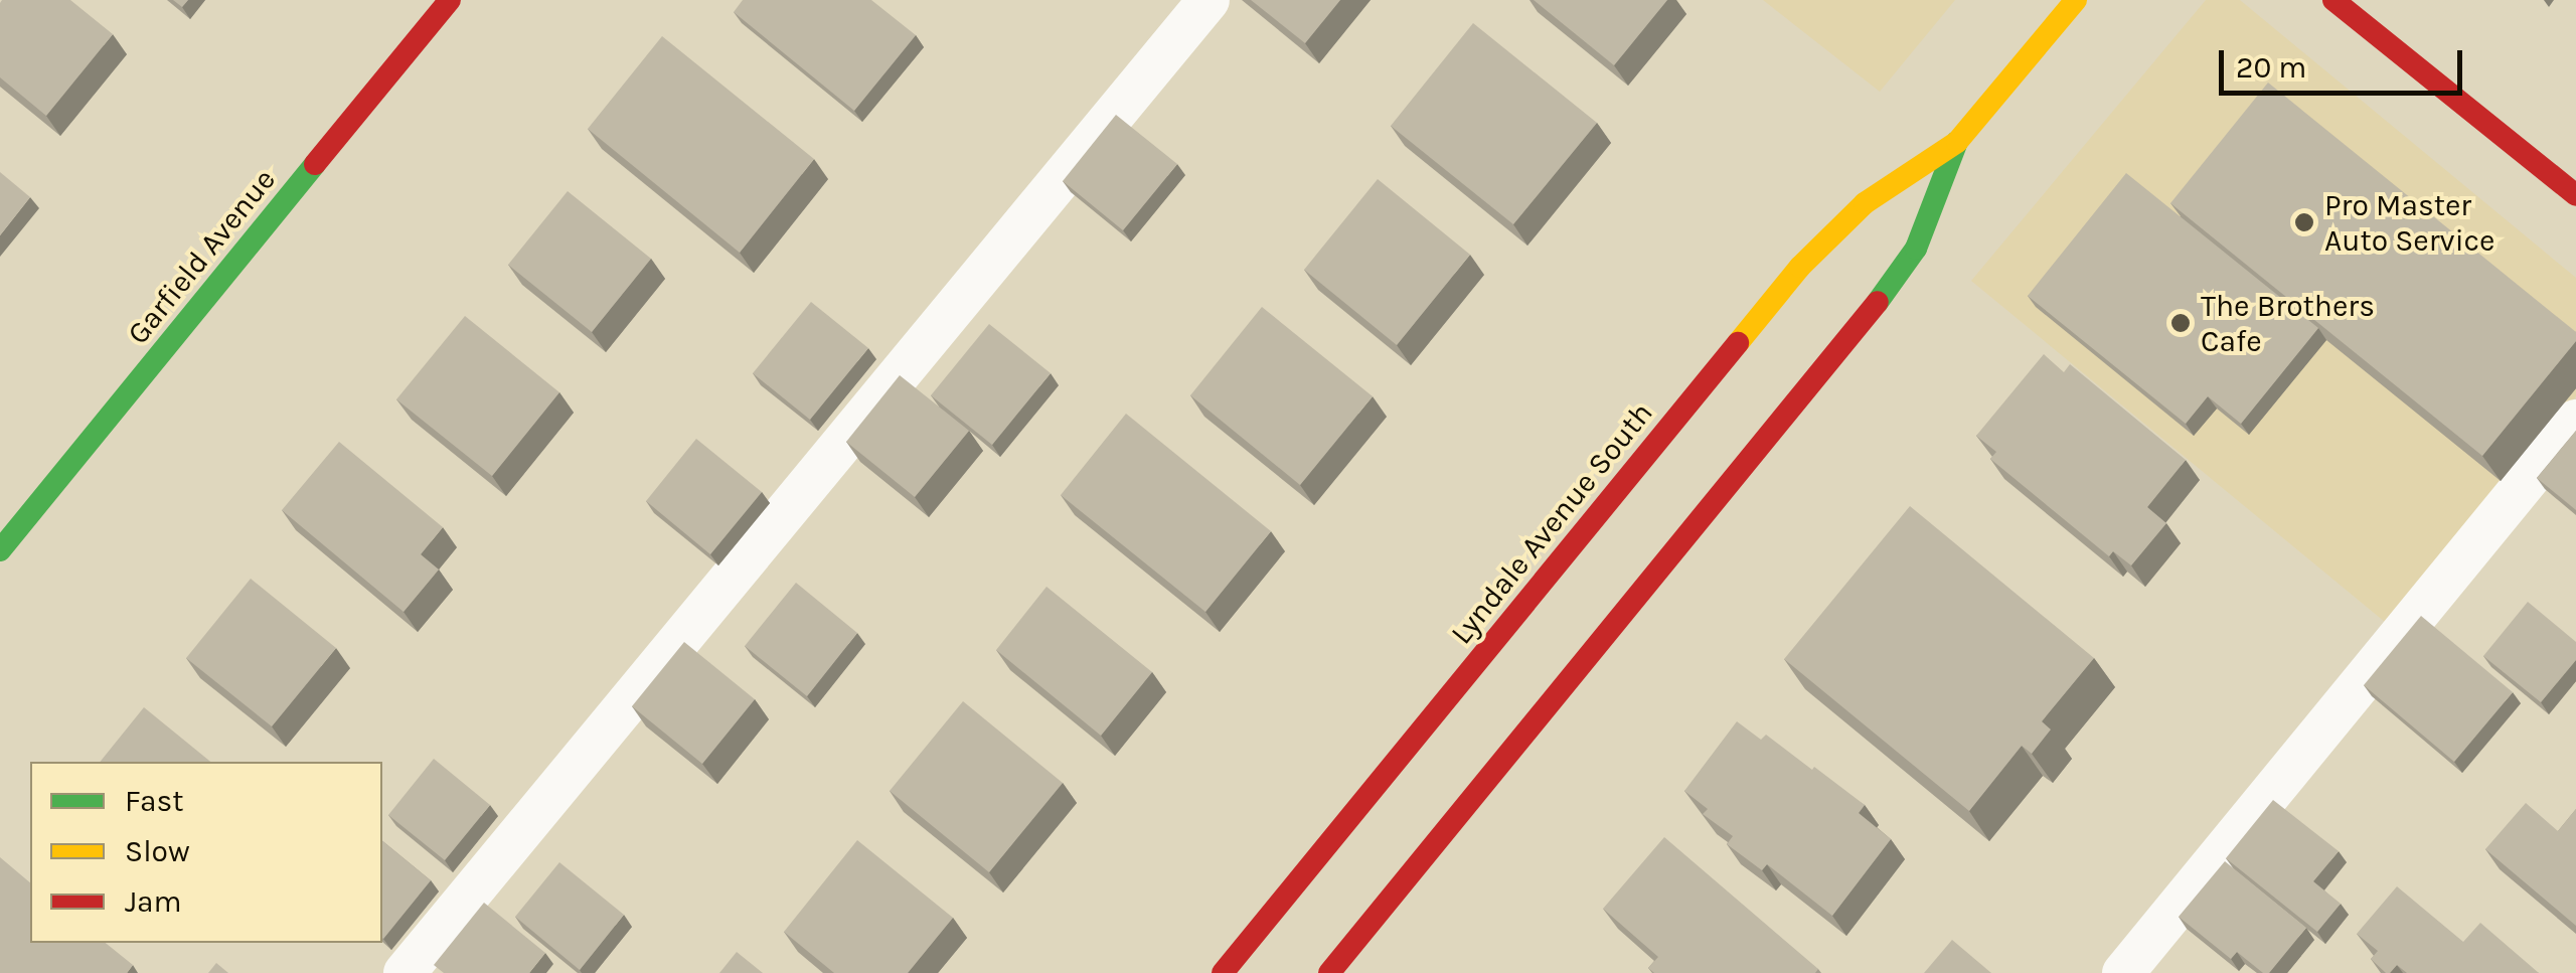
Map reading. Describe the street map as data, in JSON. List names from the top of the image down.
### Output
{
  "streets": {
    "main road": ["Garfield Avenue", "Lyndale Avenue South"]
  },
  "places": ["Pro Master Auto Service", "The Brothers Cafe"],
  "legend": ["Fast", "Slow", "Jam"],
  "scale_bar": "20 m"
}
